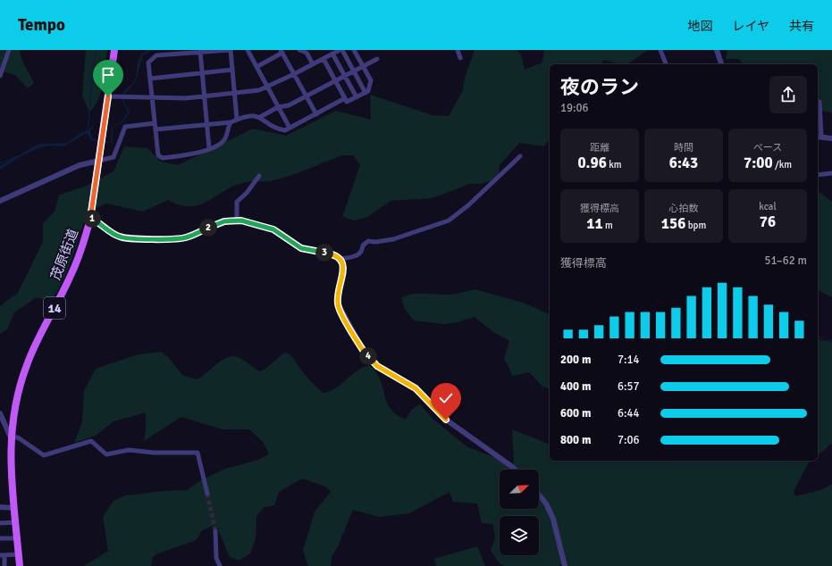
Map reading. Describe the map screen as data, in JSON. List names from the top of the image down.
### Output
{
  "streets": {
    "main road": ["茂原街道", "14"]
  },
  "north": "top right",
  "page": {
    "header": "Tempo",
    "nav": ["地図", "レイヤ", "共有"],
    "heading": ["夜のラン", "19:06"],
    "stats": [
      ["距離", "0.96 km"],
      ["時間", "6:43"],
      ["ペース", "7:00 /km"],
      ["獲得標高", "11 m"],
      ["心拍数", "156 bpm"],
      ["kcal", "76"]
    ],
    "pins": [
      "1",
      "2",
      "3",
      "4"
    ],
    "chart": ["獲得標高", "51–62 m"],
    "list": [
      {
        "name": "200 m",
        "note": "7:14"
      },
      {
        "name": "400 m",
        "note": "6:57"
      },
      {
        "name": "600 m",
        "note": "6:44"
      },
      {
        "name": "800 m",
        "note": "7:06"
      }
    ]
  }
}
